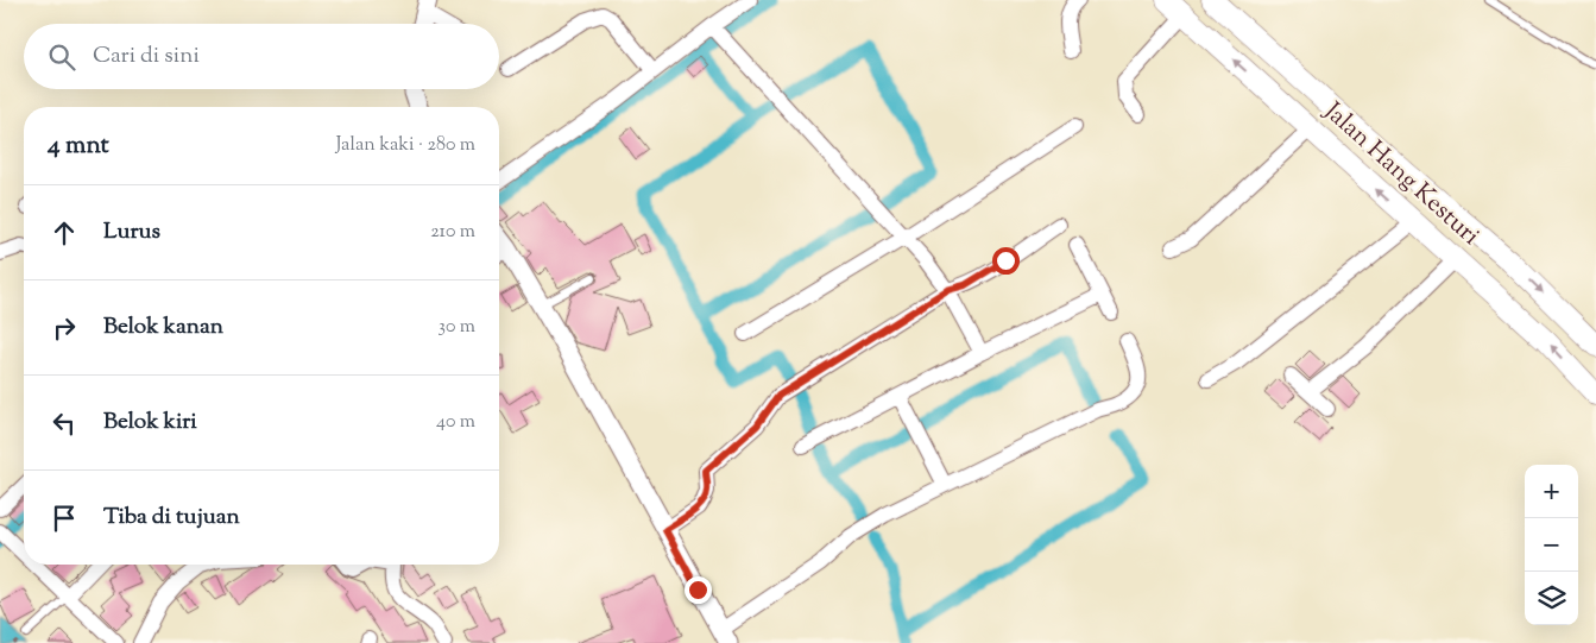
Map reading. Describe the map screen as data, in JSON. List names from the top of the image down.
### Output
{
  "streets": {
    "main road": ["Jalan Hang Kesturi"]
  },
  "page": {
    "search": "Cari di sini",
    "heading": ["4 mnt", "Jalan kaki · 280 m"],
    "list": [
      ["Lurus", "210 m"],
      ["Belok kanan", "30 m"],
      ["Belok kiri", "40 m"],
      "Tiba di tujuan"
    ],
    "map_buttons": ["+", "−"]
  }
}
